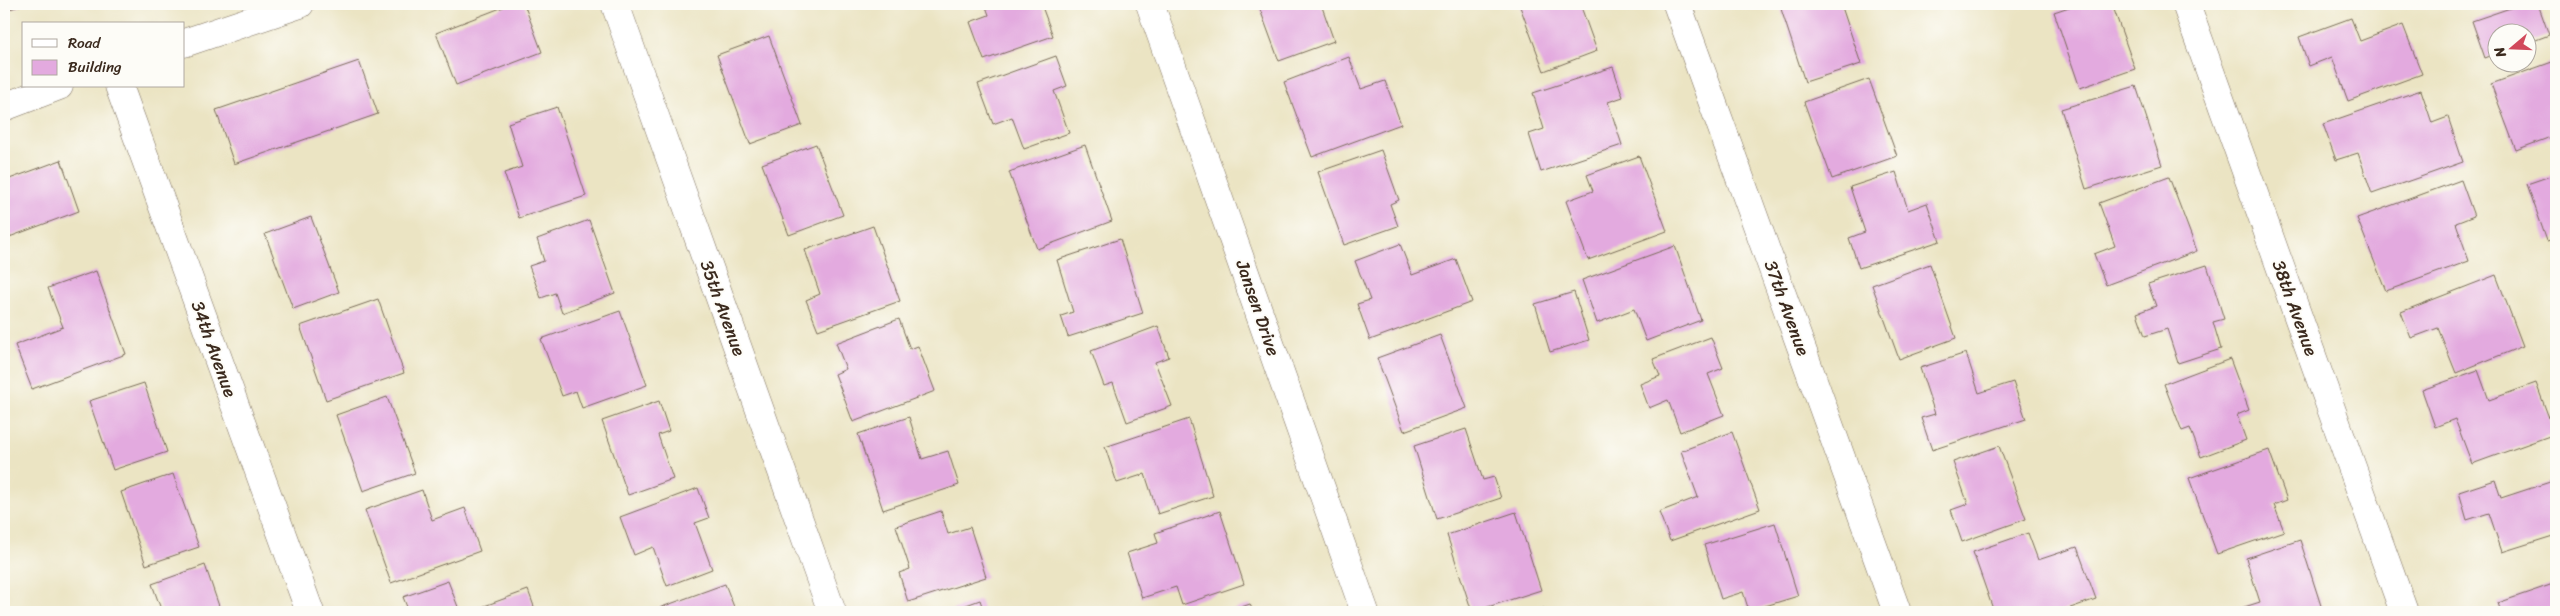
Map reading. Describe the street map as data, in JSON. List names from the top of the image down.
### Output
{
  "streets": {
    "street": [
      "35th Avenue",
      "Jansen Drive",
      "37th Avenue",
      "38th Avenue",
      "34th Avenue"
    ]
  },
  "legend": ["Road", "Building"],
  "north": "left"
}
